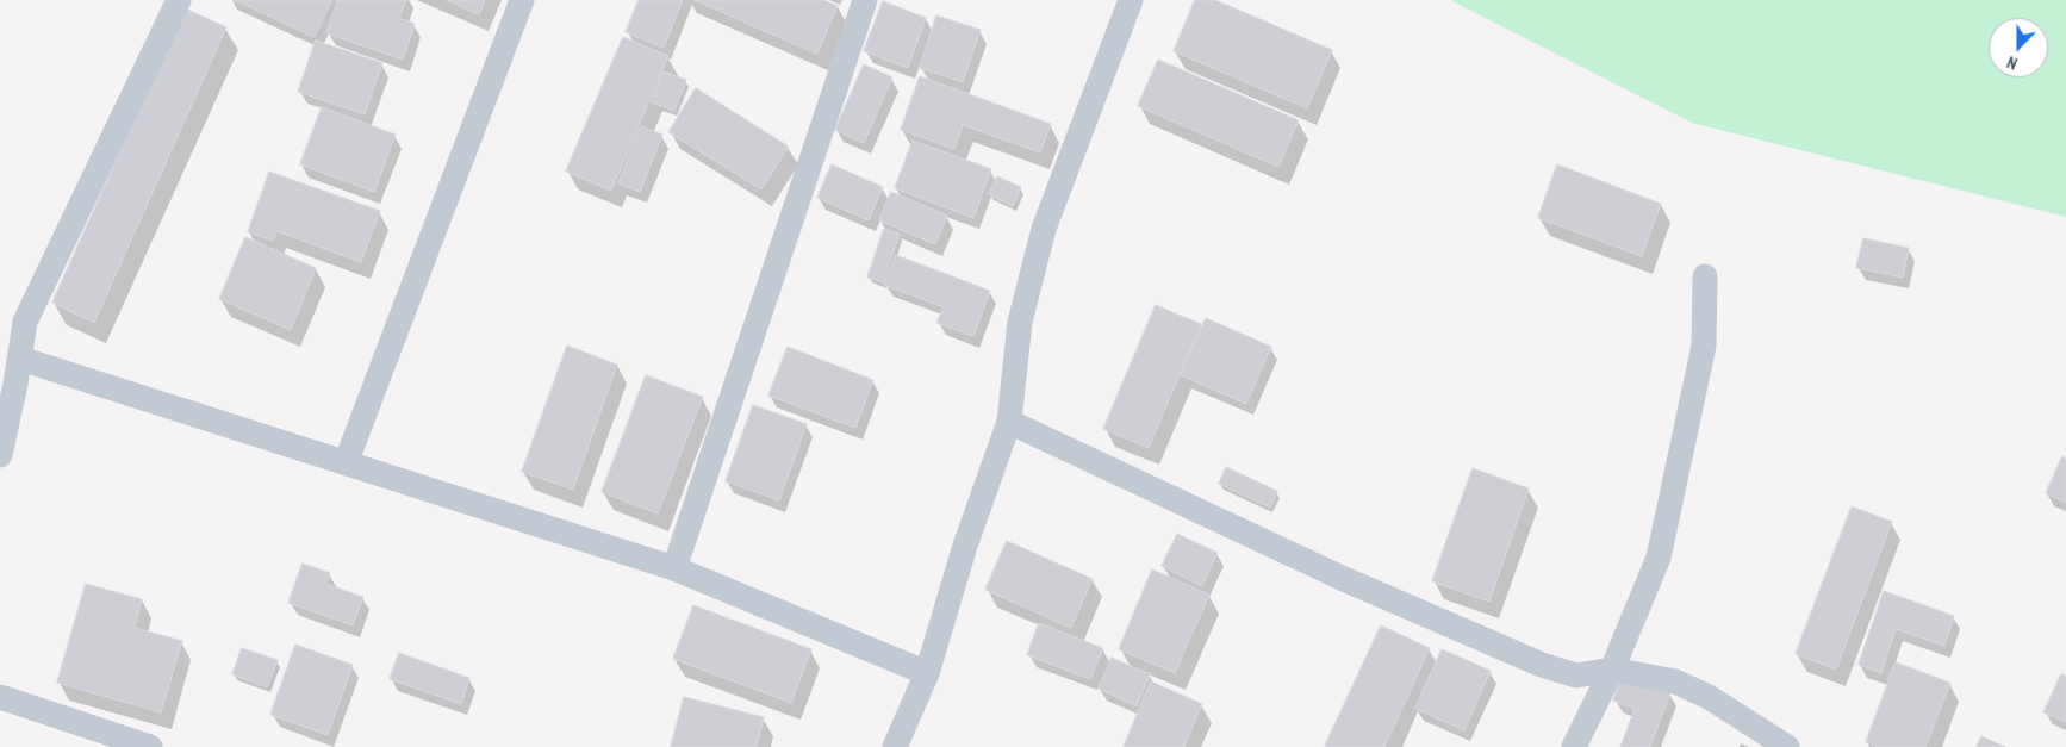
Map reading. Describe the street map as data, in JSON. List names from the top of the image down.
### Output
{
  "north": "bottom"
}
